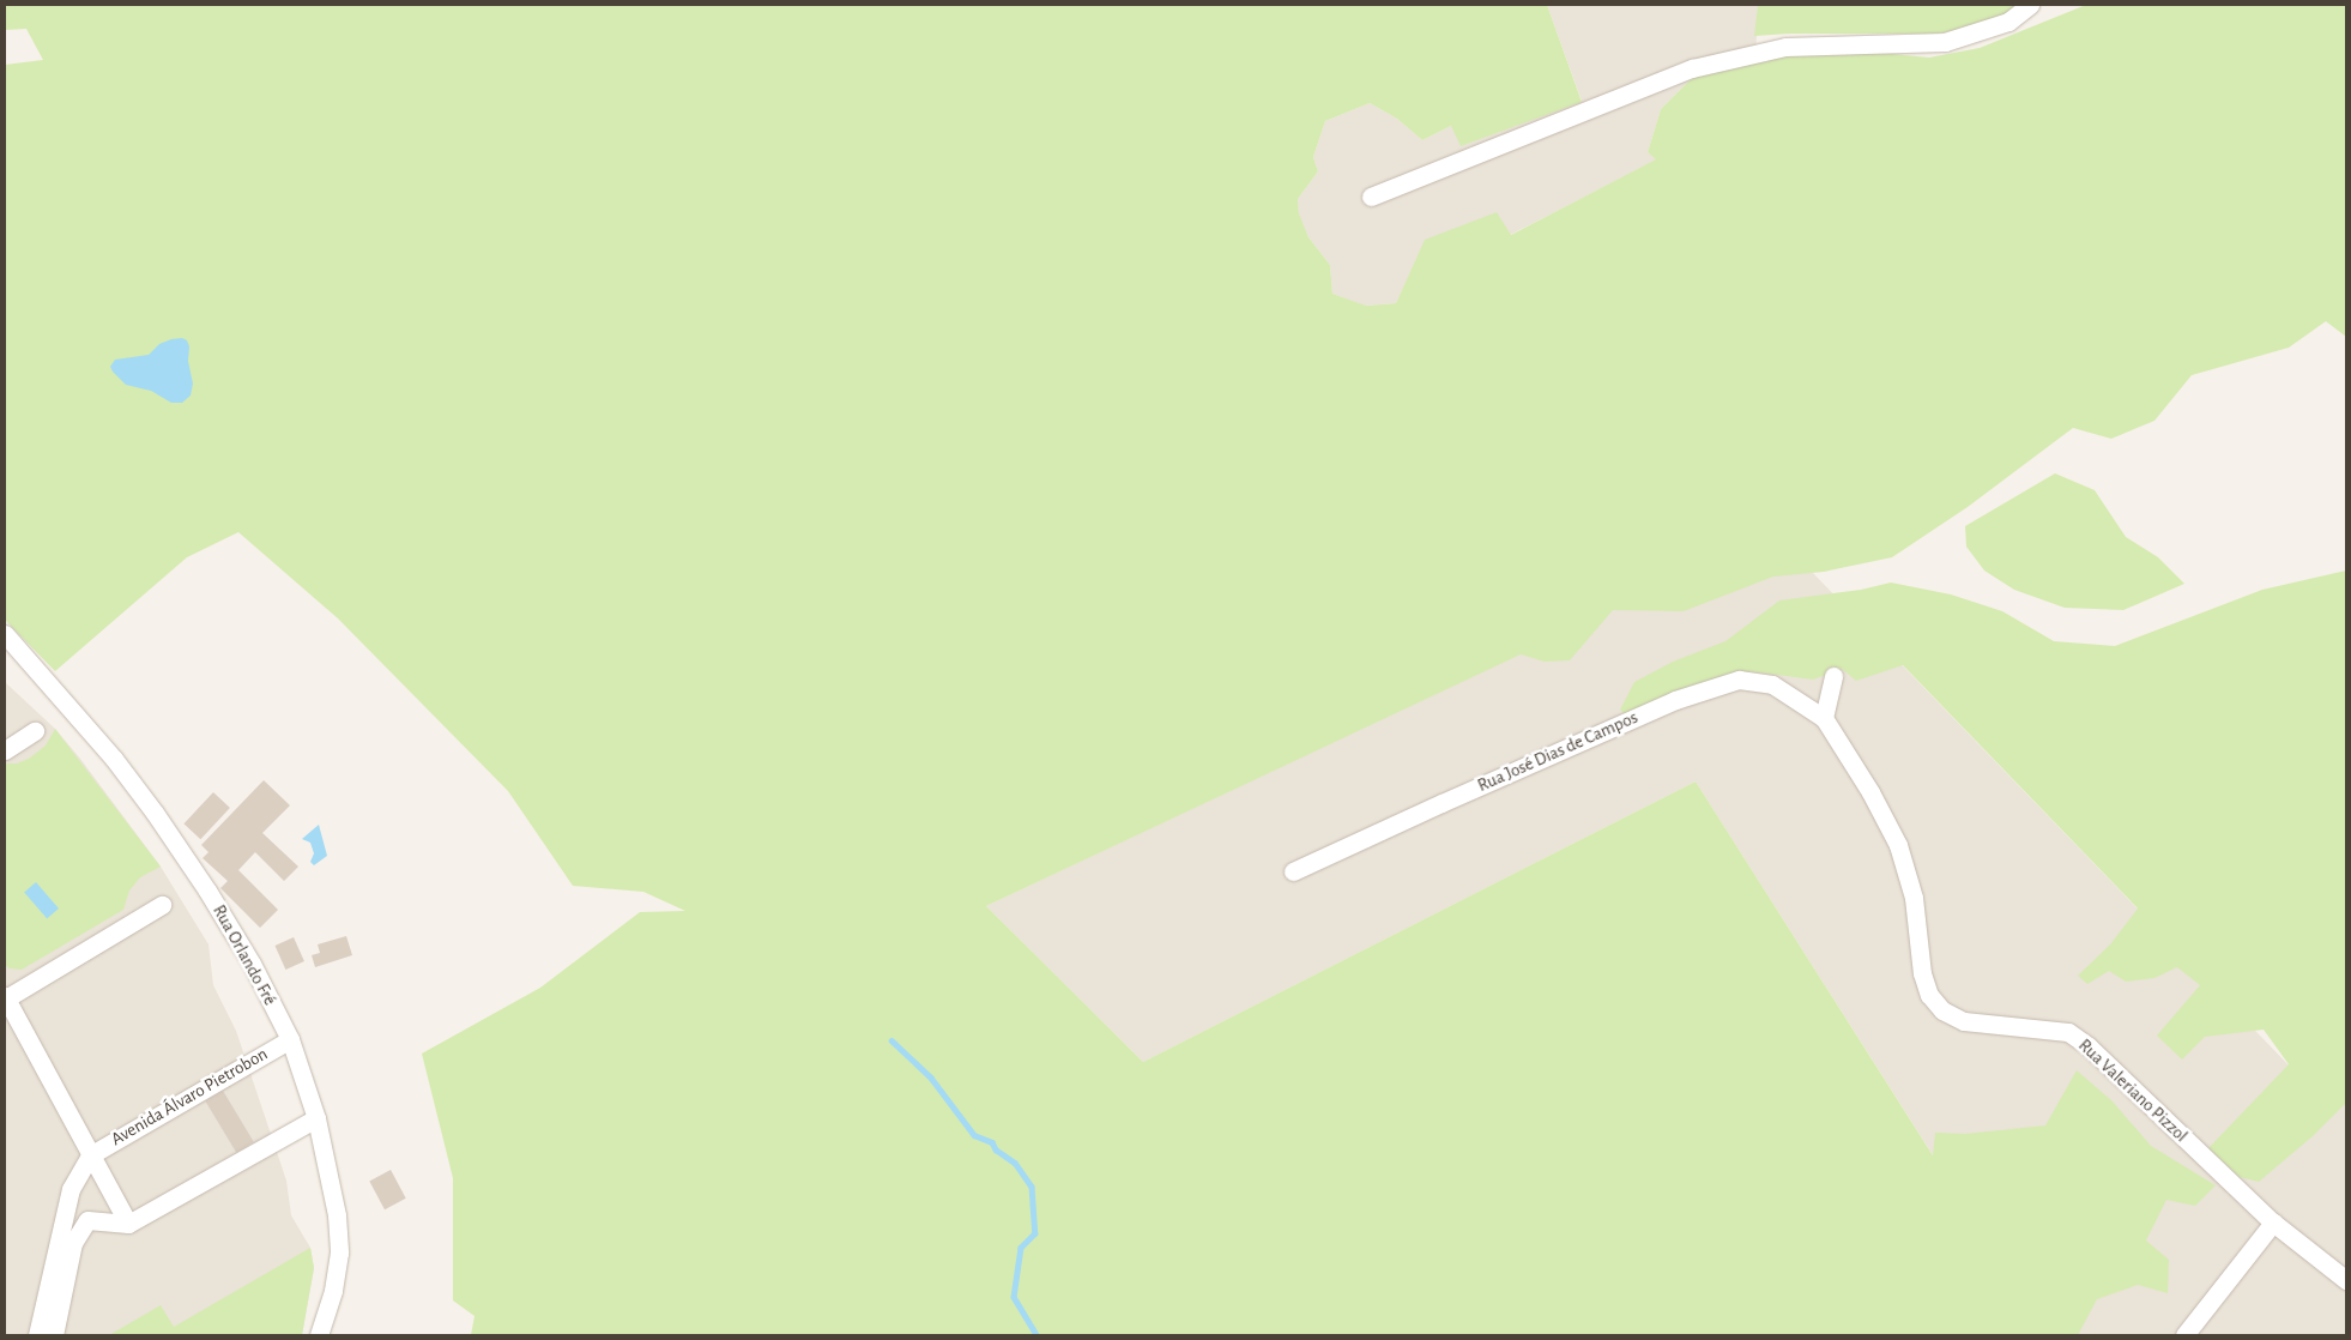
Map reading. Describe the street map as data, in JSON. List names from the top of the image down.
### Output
{
  "streets": {
    "street": [
      "Rua José Dias de Campos",
      "Rua Orlando Fré",
      "Rua Valeriano Pizzol",
      "Avenida Álvaro Pietrobon"
    ]
  },
  "crossings": [
    ["Rua José Dias de Campos", "Rua Valeriano Pizzol"],
    ["Rua Orlando Fré", "Avenida Álvaro Pietrobon"]
  ]
}
